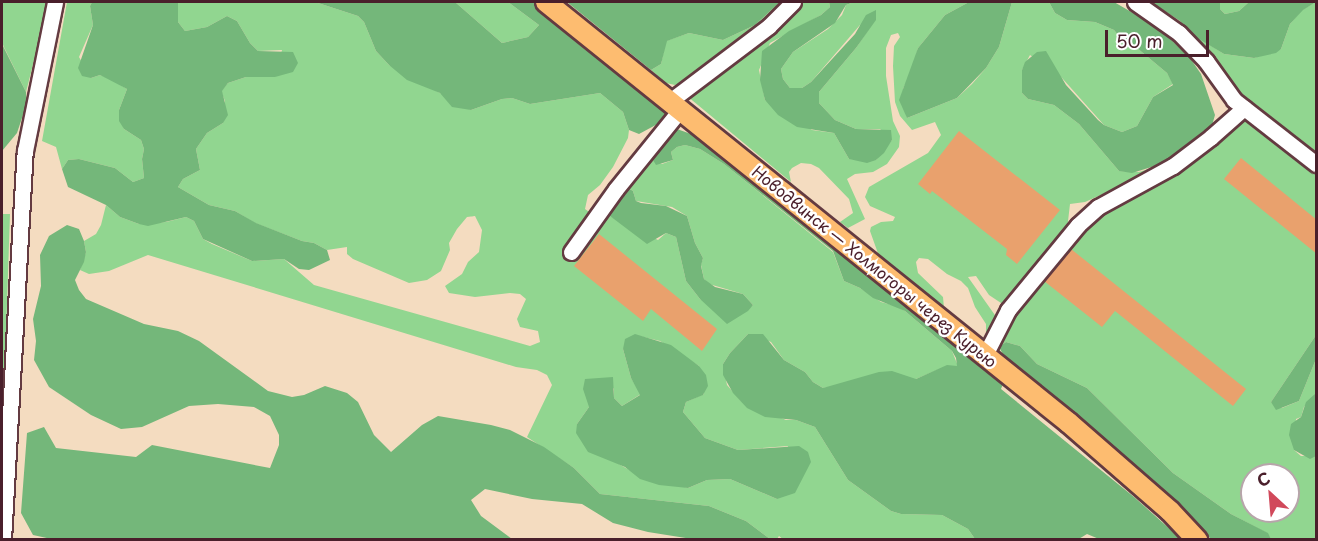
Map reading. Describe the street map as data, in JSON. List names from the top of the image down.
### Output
{
  "streets": {
    "main road": ["Новодвинск — Холмогоры через Курью"]
  },
  "scale_bar": "50 m",
  "north": "top left"
}
